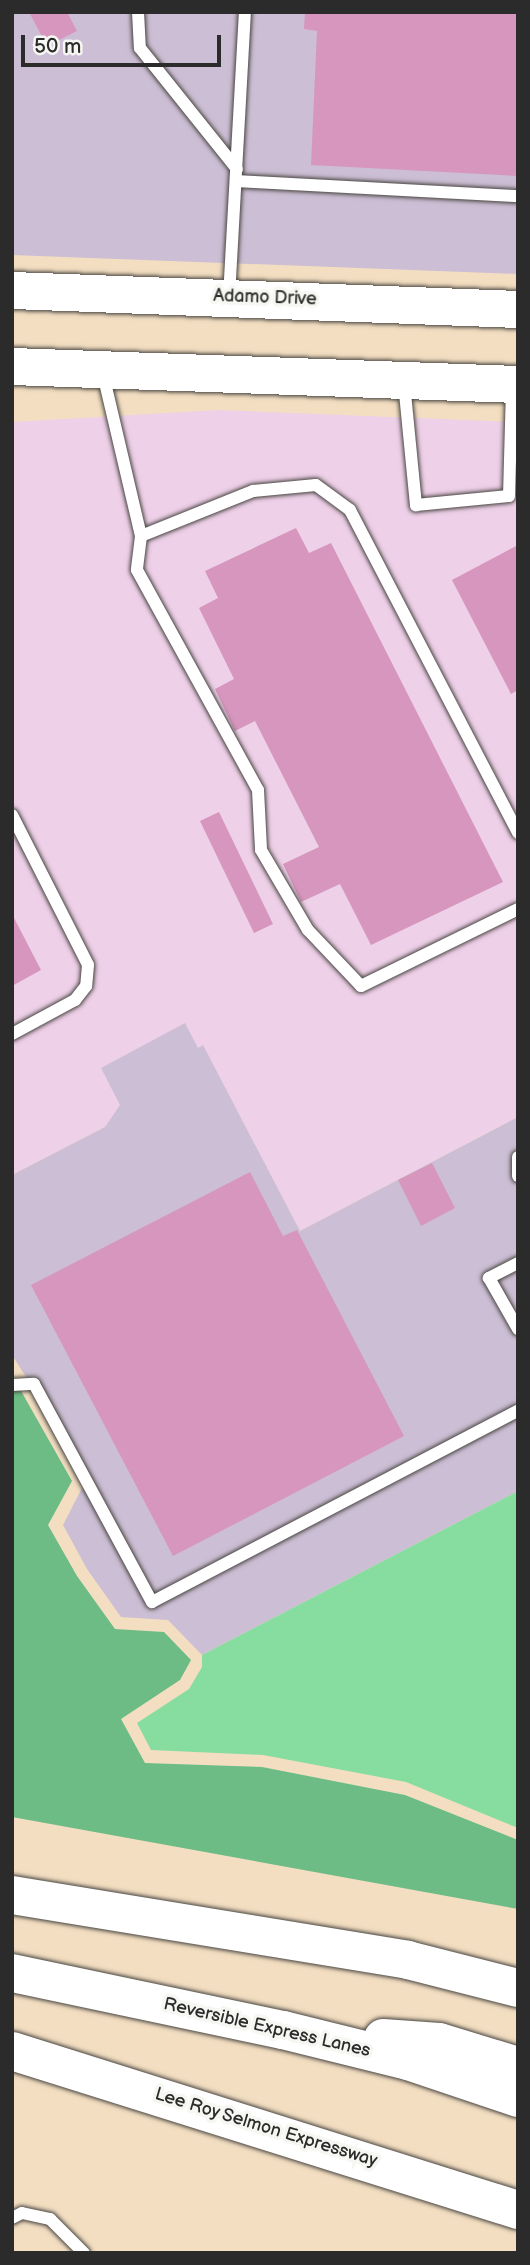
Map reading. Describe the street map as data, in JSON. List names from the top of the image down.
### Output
{
  "streets": {
    "highway": ["Reversible Express Lanes", "Lee Roy Selmon Expressway"],
    "main road": ["Adamo Drive"]
  },
  "scale_bar": "50 m"
}
